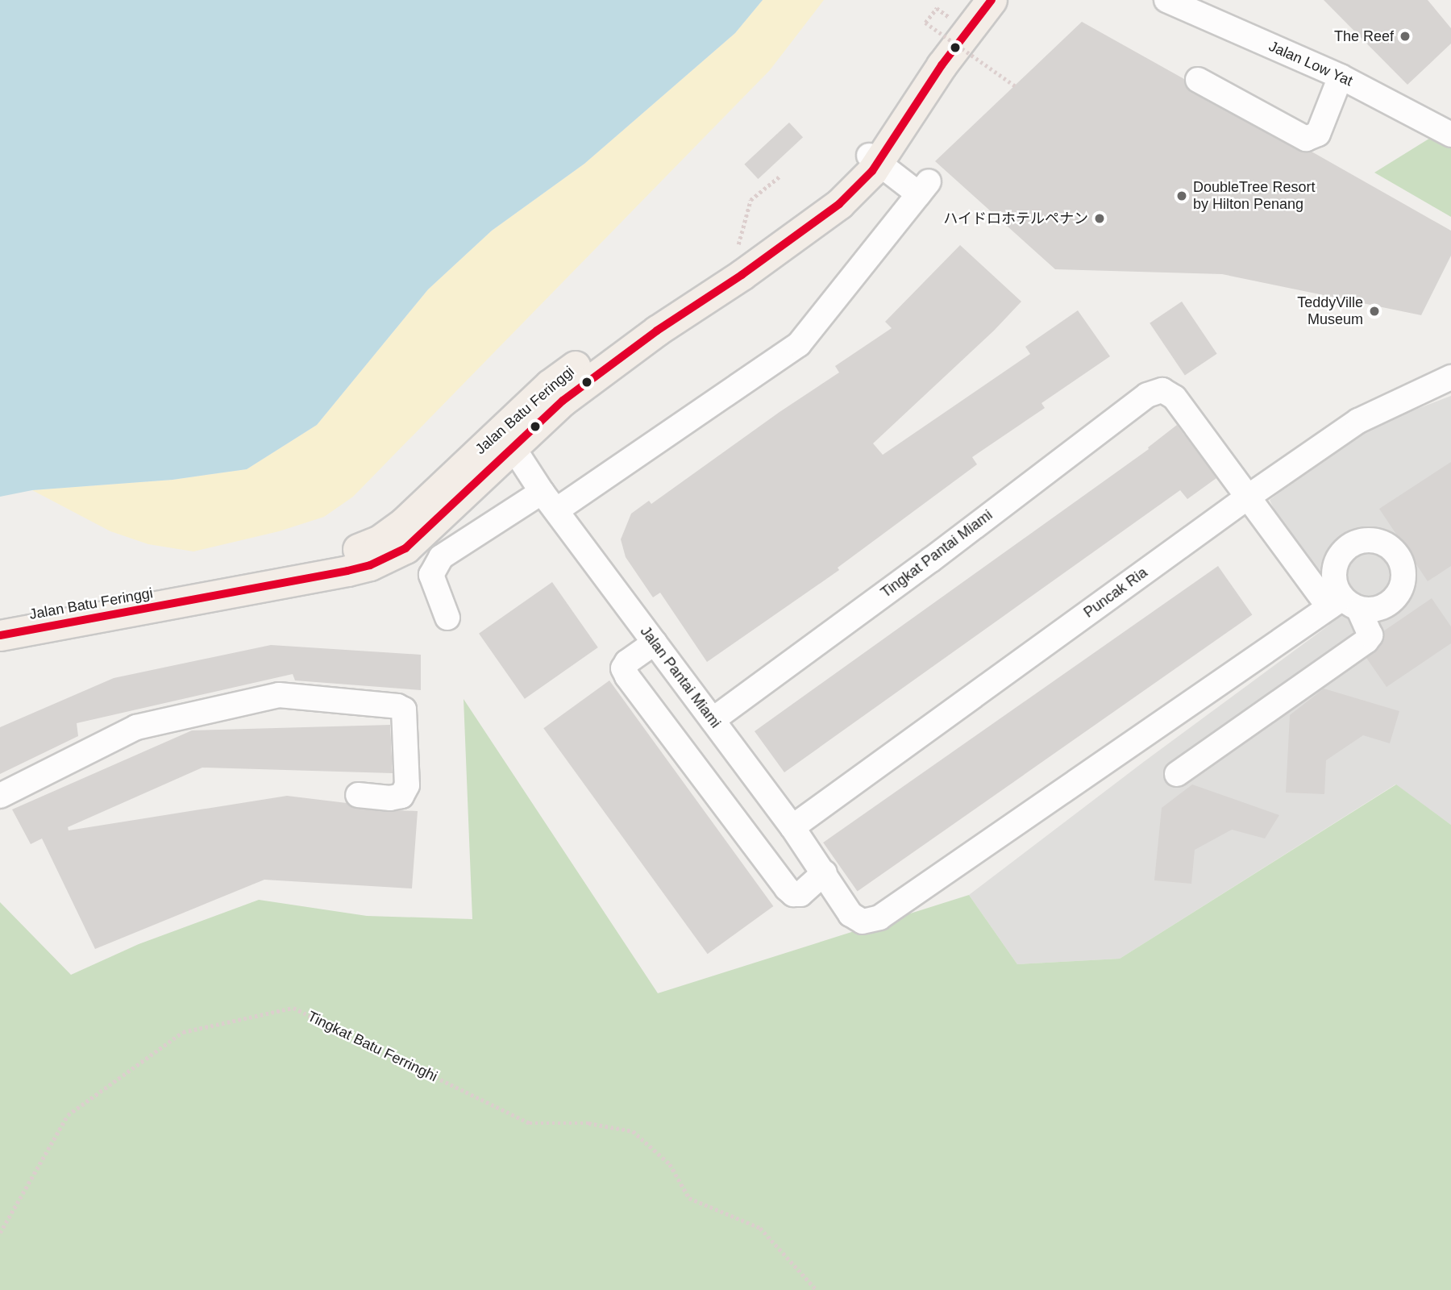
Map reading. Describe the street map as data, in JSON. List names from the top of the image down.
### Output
{
  "streets": {
    "main road": ["Jalan Batu Feringgi"],
    "street": [
      "Jalan Low Yat",
      "Tingkat Pantai Miami",
      "Puncak Ria",
      "Jalan Pantai Miami"
    ],
    "path": ["Tingkat Batu Ferringhi"]
  },
  "crossings": [
    ["Jalan Batu Feringgi", "Jalan Pantai Miami"],
    ["Tingkat Pantai Miami", "Puncak Ria"],
    ["Tingkat Pantai Miami", "Jalan Pantai Miami"],
    ["Puncak Ria", "Jalan Pantai Miami"]
  ],
  "places": [
    "The Reef",
    "DoubleTree Resort by Hilton Penang",
    "ハイドロホテルペナン",
    "TeddyVille Museum"
  ]
}
